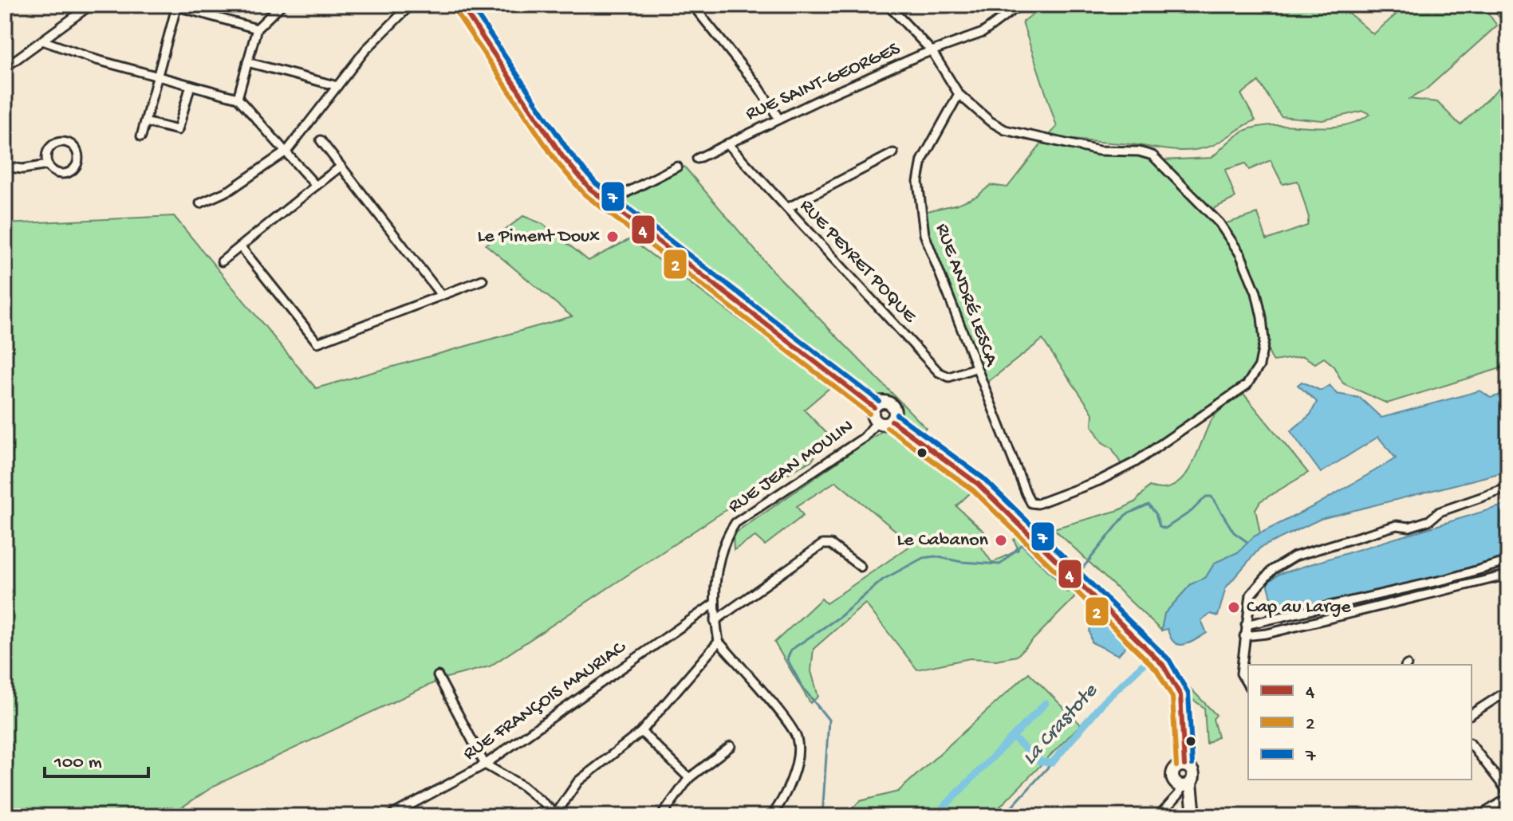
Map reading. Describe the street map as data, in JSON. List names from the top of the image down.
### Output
{
  "streets": {
    "street": [
      "RUE SAINT-GEORGES",
      "RUE PEYRET POQUE",
      "RUE ANDRÉ LESCA",
      "RUE JEAN MOULIN",
      "RUE FRANÇOIS MAURIAC"
    ]
  },
  "crossings": [
    ["RUE SAINT-GEORGES", "RUE PEYRET POQUE"],
    ["RUE PEYRET POQUE", "RUE ANDRÉ LESCA"],
    ["RUE JEAN MOULIN", "RUE FRANÇOIS MAURIAC"]
  ],
  "water": ["La Crastote"],
  "places": ["Le Piment Doux", "Le Cabanon", "Cap au Large"],
  "lines": ["transit line 4", "transit line 7", "transit line 2"],
  "legend": ["4", "2", "7"],
  "scale_bar": "100 m"
}
